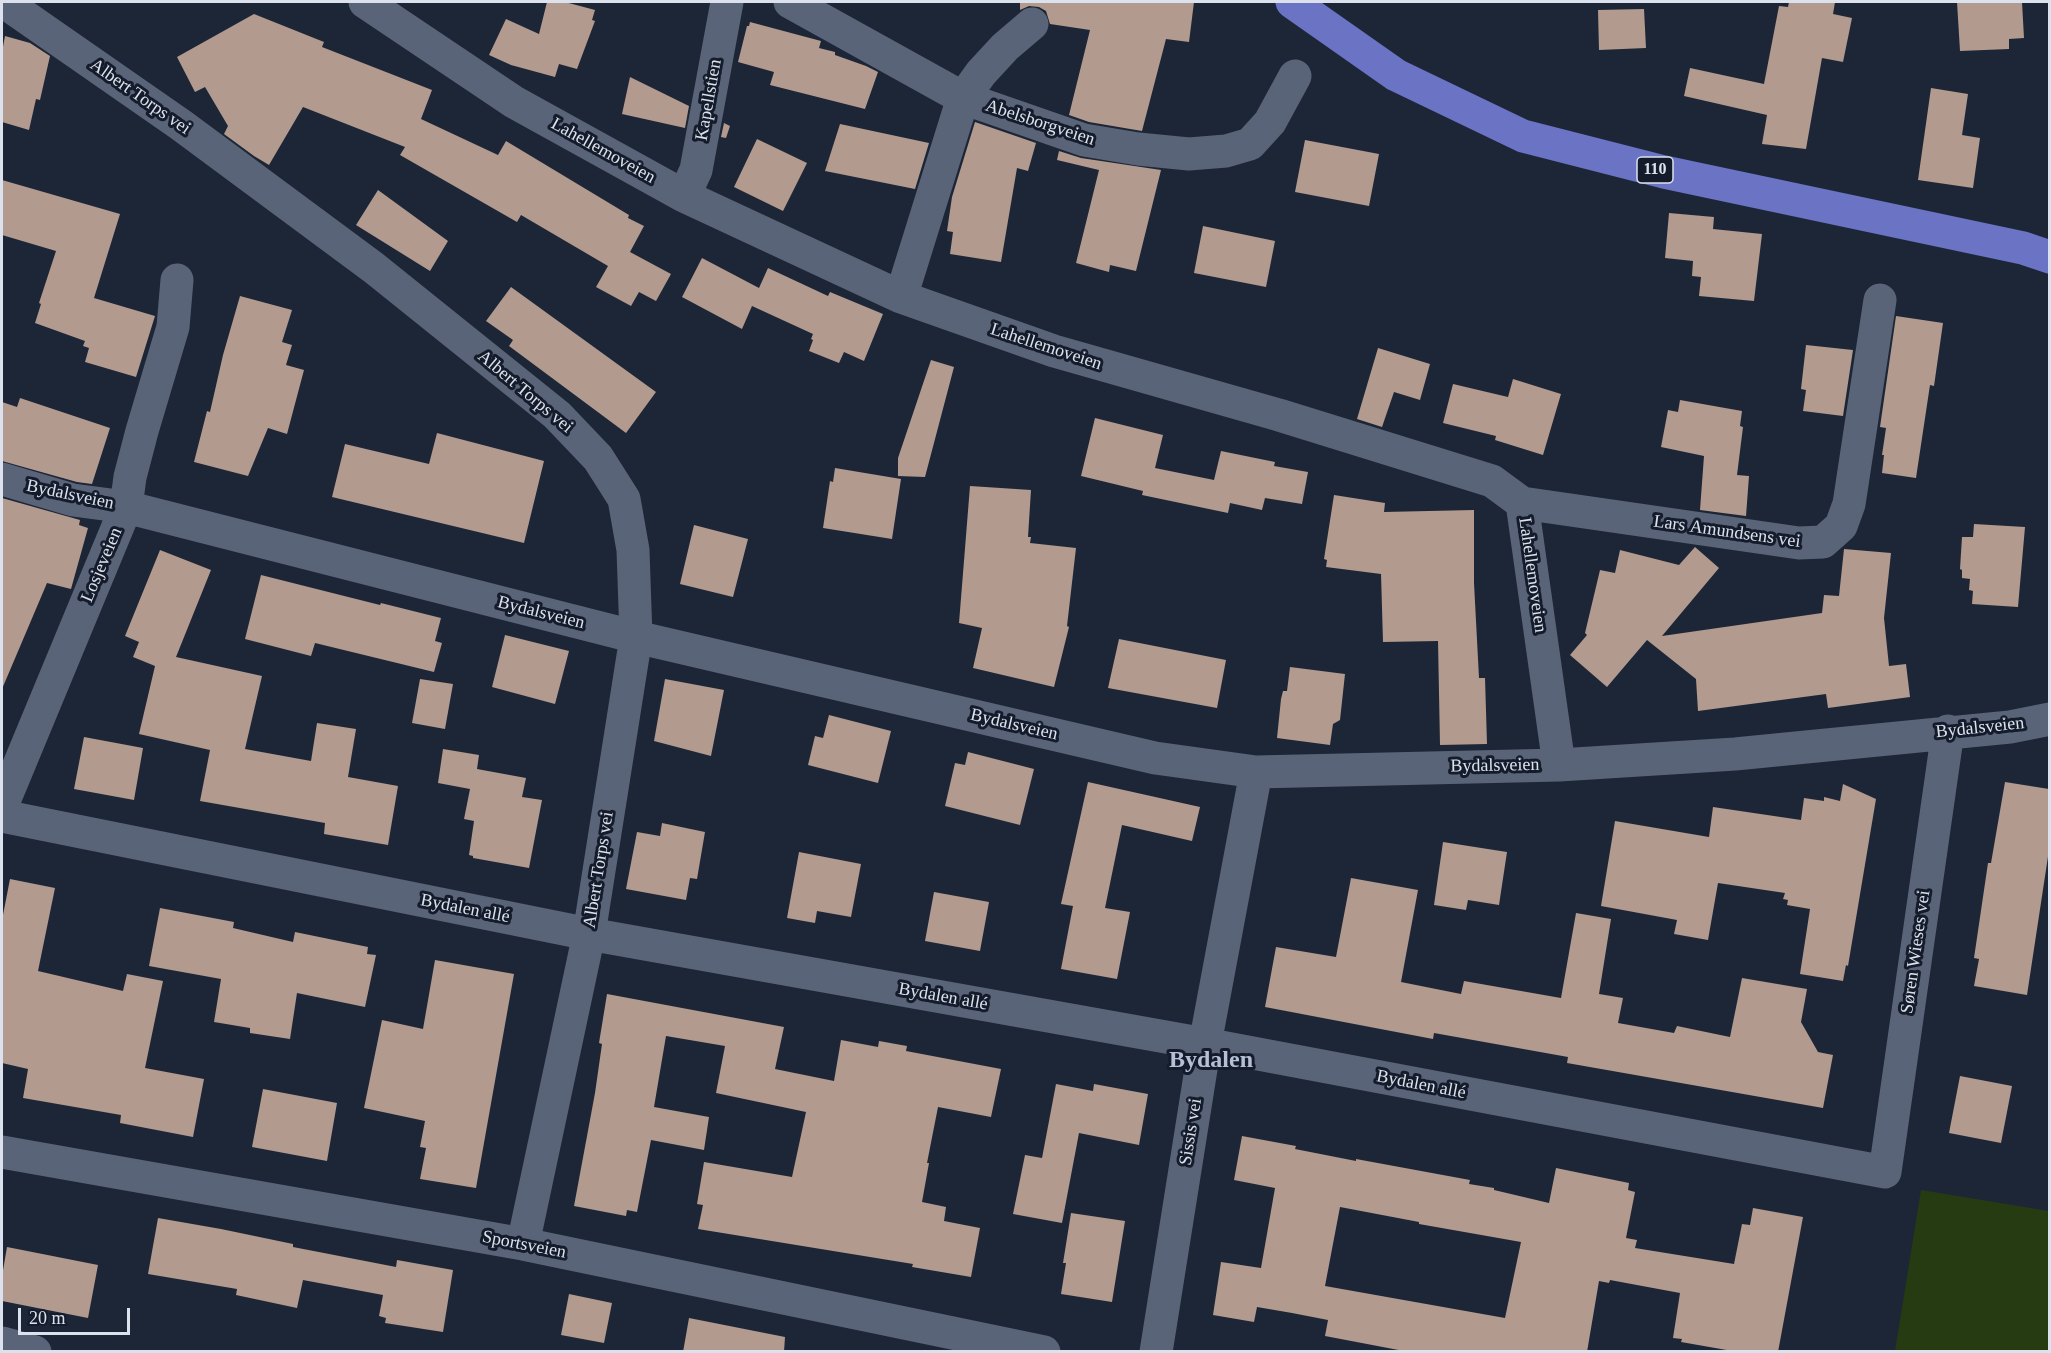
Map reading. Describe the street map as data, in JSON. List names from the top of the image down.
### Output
{
  "streets": {
    "highway": ["110"],
    "street": [
      "Albert Torps vei",
      "Kapellstien",
      "Abelsborgveien",
      "Lahellemoveien",
      "Bydalsveien",
      "Lars Amundsens vei",
      "Losjeveien",
      "Bydalen allé",
      "Søren Wieses vei",
      "Sissis vei",
      "Sportsveien"
    ]
  },
  "crossings": [
    ["Albert Torps vei", "Bydalsveien"],
    ["Albert Torps vei", "Bydalen allé"],
    ["Albert Torps vei", "Sportsveien"],
    ["Kapellstien", "Lahellemoveien"],
    ["Abelsborgveien", "Lahellemoveien"],
    ["Lahellemoveien", "Bydalsveien"],
    ["Lahellemoveien", "Lars Amundsens vei"],
    ["Bydalsveien", "Losjeveien"],
    ["Bydalsveien", "Søren Wieses vei"],
    ["Bydalsveien", "Sissis vei"],
    ["Bydalen allé", "Søren Wieses vei"],
    ["Bydalen allé", "Sissis vei"]
  ],
  "districts": ["Bydalen"],
  "scale_bar": "20 m"
}
